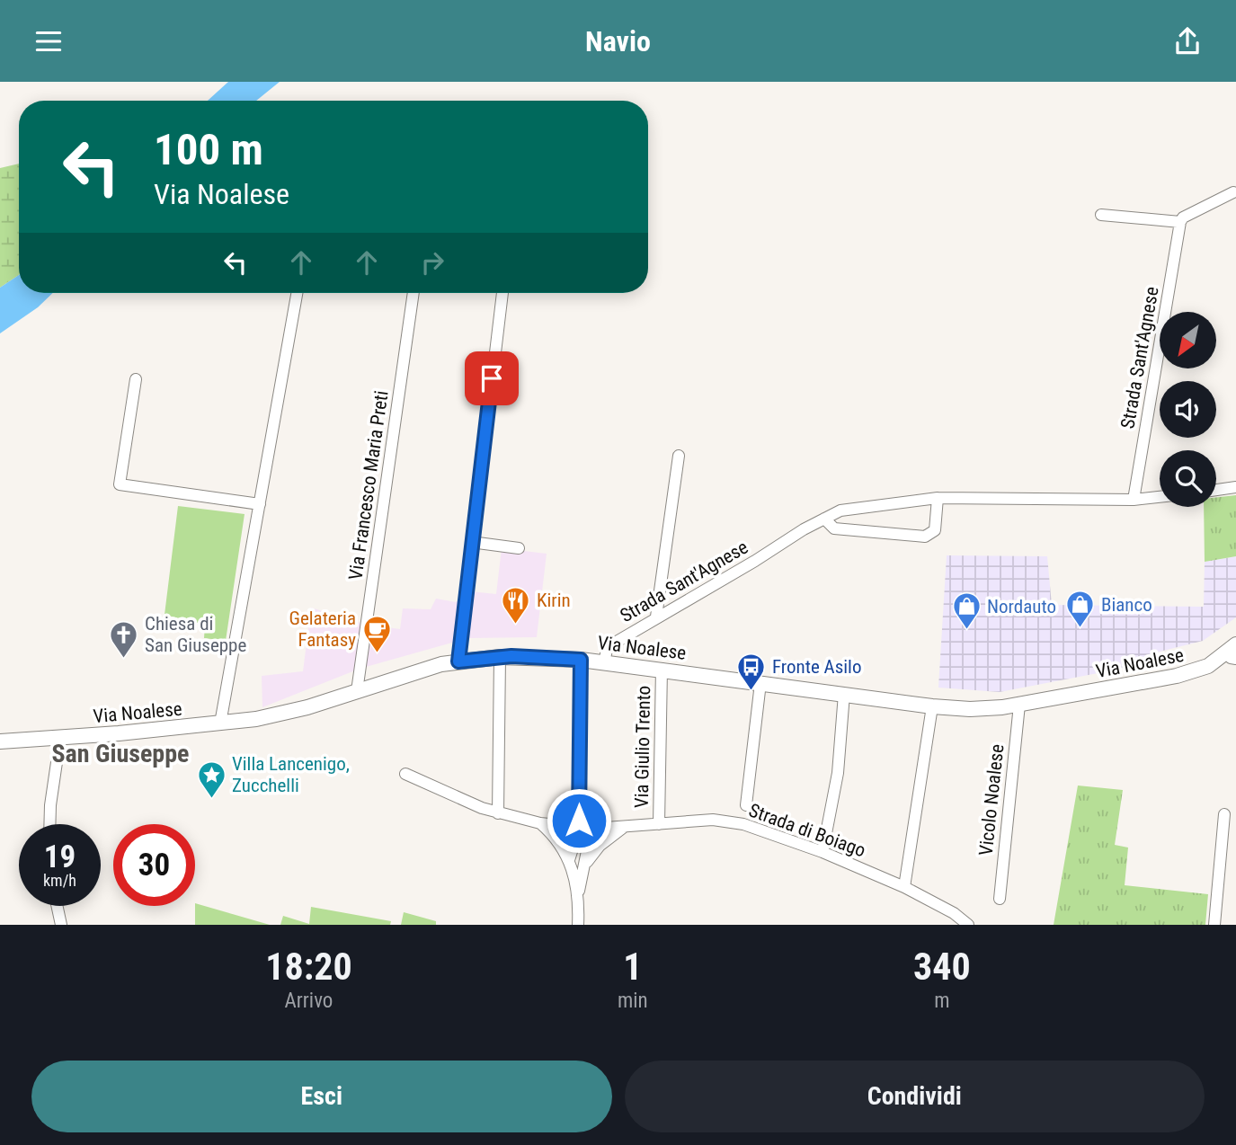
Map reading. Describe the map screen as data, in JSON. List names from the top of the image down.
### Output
{
  "streets": {
    "main road": ["Via Noalese"],
    "street": [
      "Strada Sant'Agnese",
      "Via Francesco Maria Preti",
      "Via Giulio Trento",
      "Vicolo Noalese",
      "Strada di Boiago"
    ]
  },
  "crossings": [
    ["Strada Sant'Agnese", "Via Noalese"],
    ["Via Francesco Maria Preti", "Via Noalese"],
    ["Via Noalese", "Via Giulio Trento"],
    ["Via Noalese", "Vicolo Noalese"],
    ["Via Giulio Trento", "Strada di Boiago"]
  ],
  "districts": ["San Giuseppe"],
  "places": {
    "restaurant": ["Kirin"],
    "shop": ["Bianco", "Nordauto"],
    "cafe": ["Gelateria Fantasy"],
    "church": ["Chiesa di San Giuseppe"],
    "bus stop": ["Fronte Asilo"],
    "place": ["Villa Lancenigo, Zucchelli"]
  },
  "north": "bottom left",
  "page": {
    "header": "Navio",
    "turn": ["100 m", "Via Noalese"],
    "speed": "19 km/h",
    "limit": "30",
    "eta": [
      "18:20",
      "Arrivo",
      "1",
      "min",
      "340",
      "m"
    ],
    "buttons": ["Esci", "Condividi"]
  }
}
